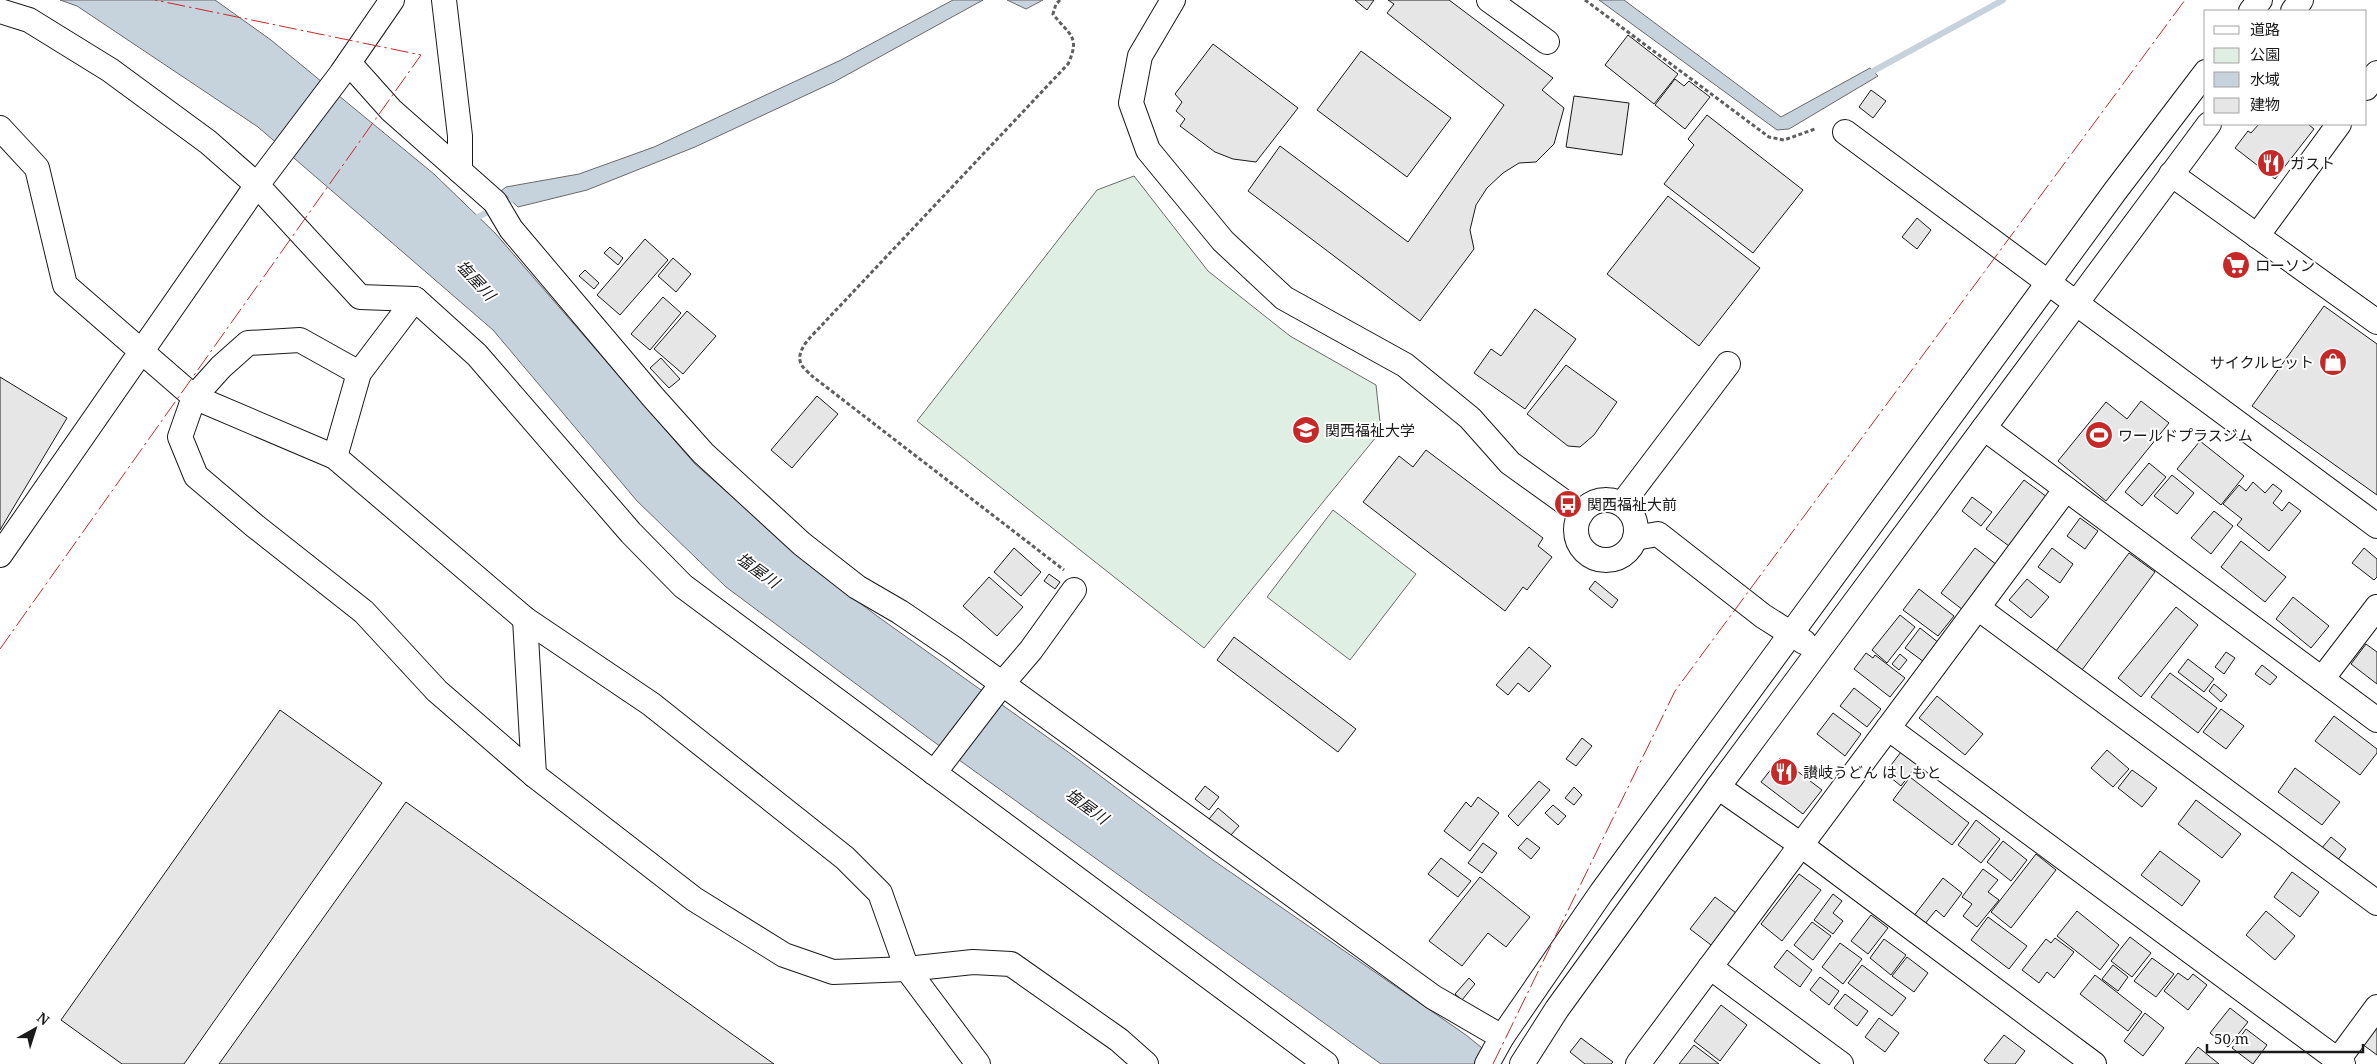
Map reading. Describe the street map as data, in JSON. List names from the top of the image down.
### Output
{
  "water": ["塩屋川"],
  "places": {
    "restaurant": ["ガスト", "讃岐うどん はしもと"],
    "supermarket": ["ローソン"],
    "shop": ["サイクルヒット"],
    "school or university": ["関西福祉大学"],
    "sports": ["ワールドプラスジム"],
    "bus stop": ["関西福祉大前"]
  },
  "legend": [
    "道路",
    "公園",
    "水域",
    "建物"
  ],
  "scale_bar": "50 m",
  "north": "top right"
}
